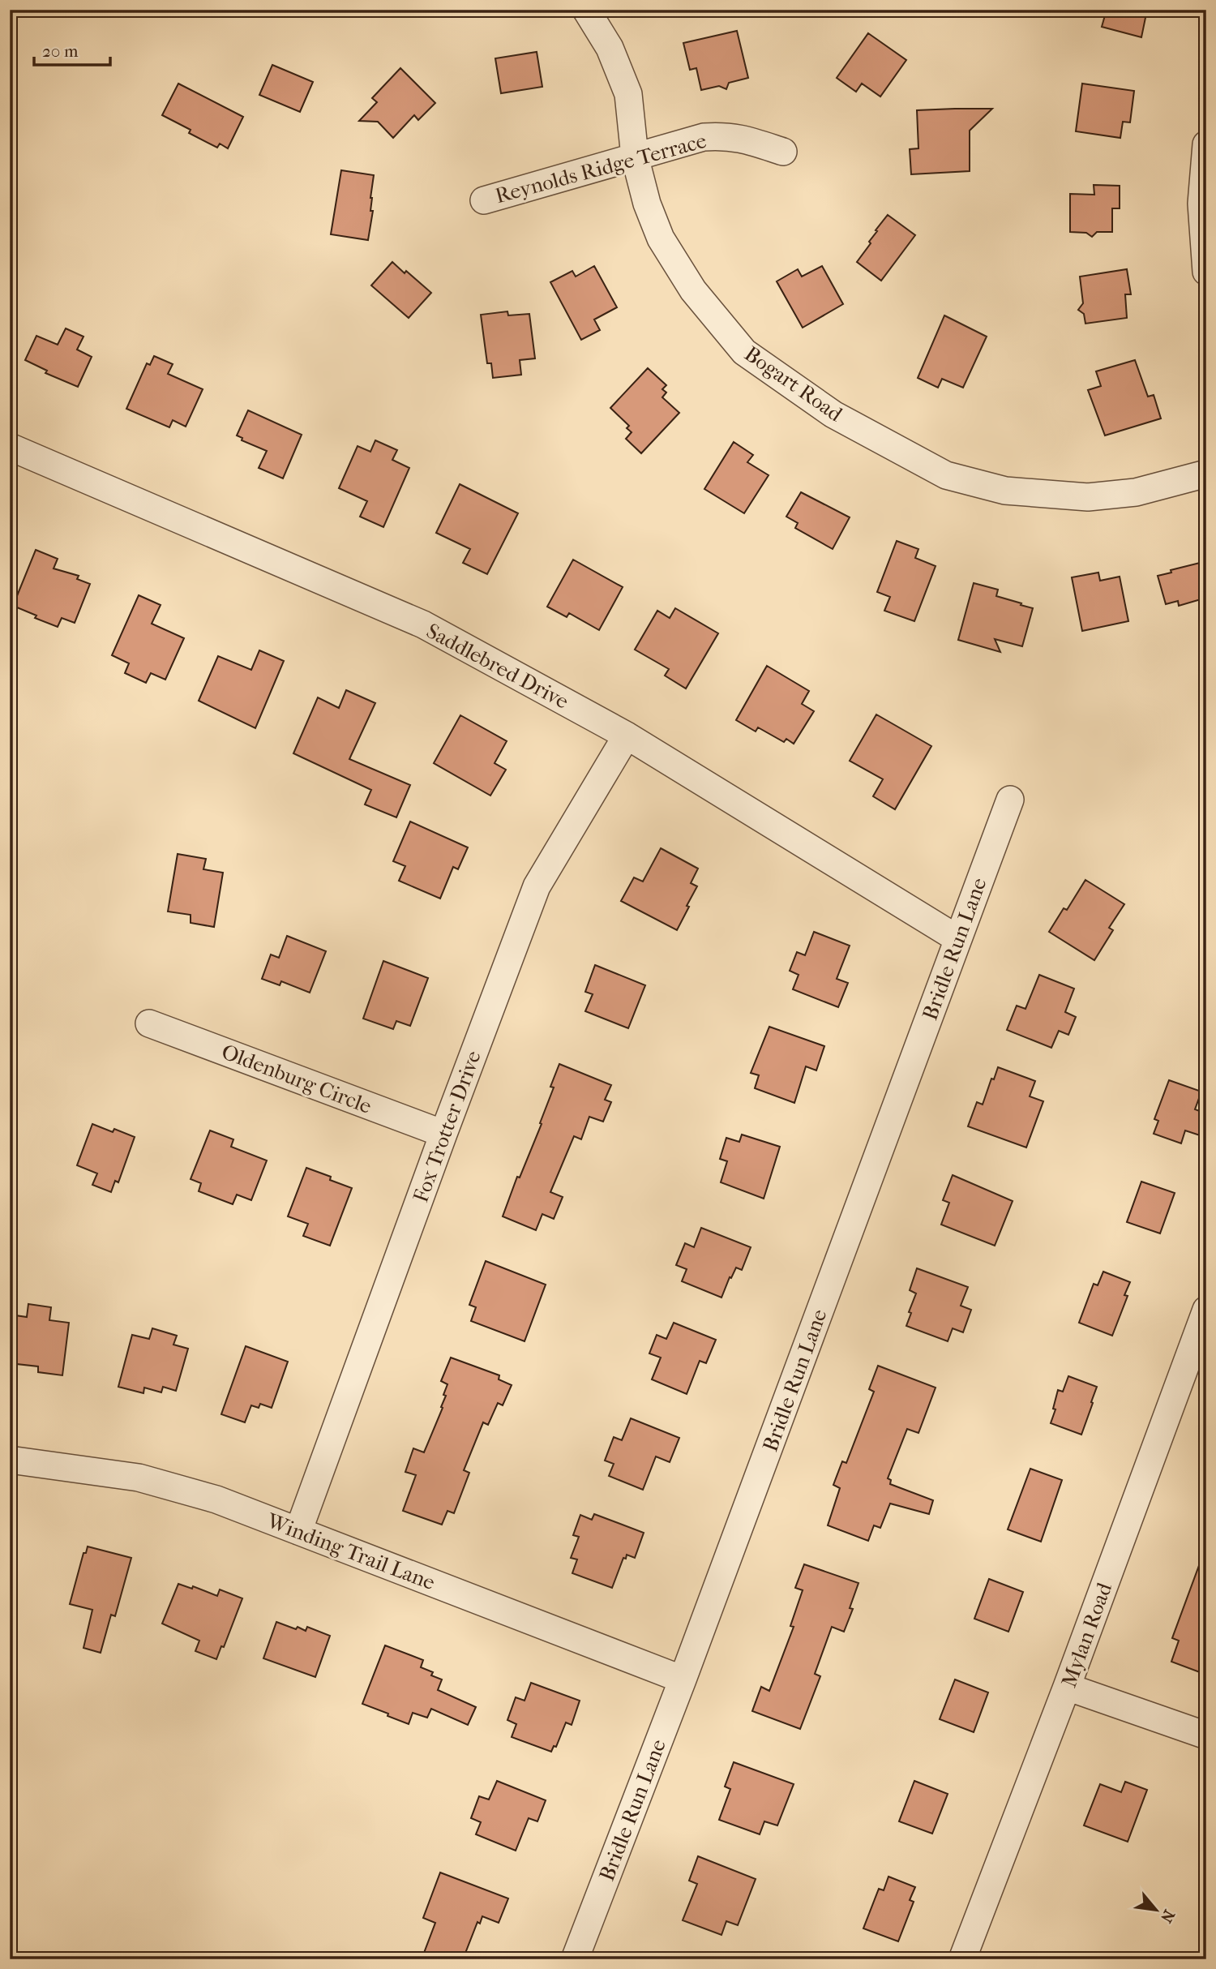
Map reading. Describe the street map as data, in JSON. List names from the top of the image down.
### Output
{
  "streets": {
    "street": [
      "Reynolds Ridge Terrace",
      "Bogart Road",
      "Saddlebred Drive",
      "Bridle Run Lane",
      "Oldenburg Circle",
      "Fox Trotter Drive",
      "Winding Trail Lane",
      "Mylan Road"
    ]
  },
  "crossings": [
    ["Reynolds Ridge Terrace", "Bogart Road"],
    ["Saddlebred Drive", "Bridle Run Lane"],
    ["Saddlebred Drive", "Fox Trotter Drive"],
    ["Bridle Run Lane", "Winding Trail Lane"],
    ["Oldenburg Circle", "Fox Trotter Drive"],
    ["Fox Trotter Drive", "Winding Trail Lane"]
  ],
  "scale_bar": "20 m",
  "north": "bottom right"
}
